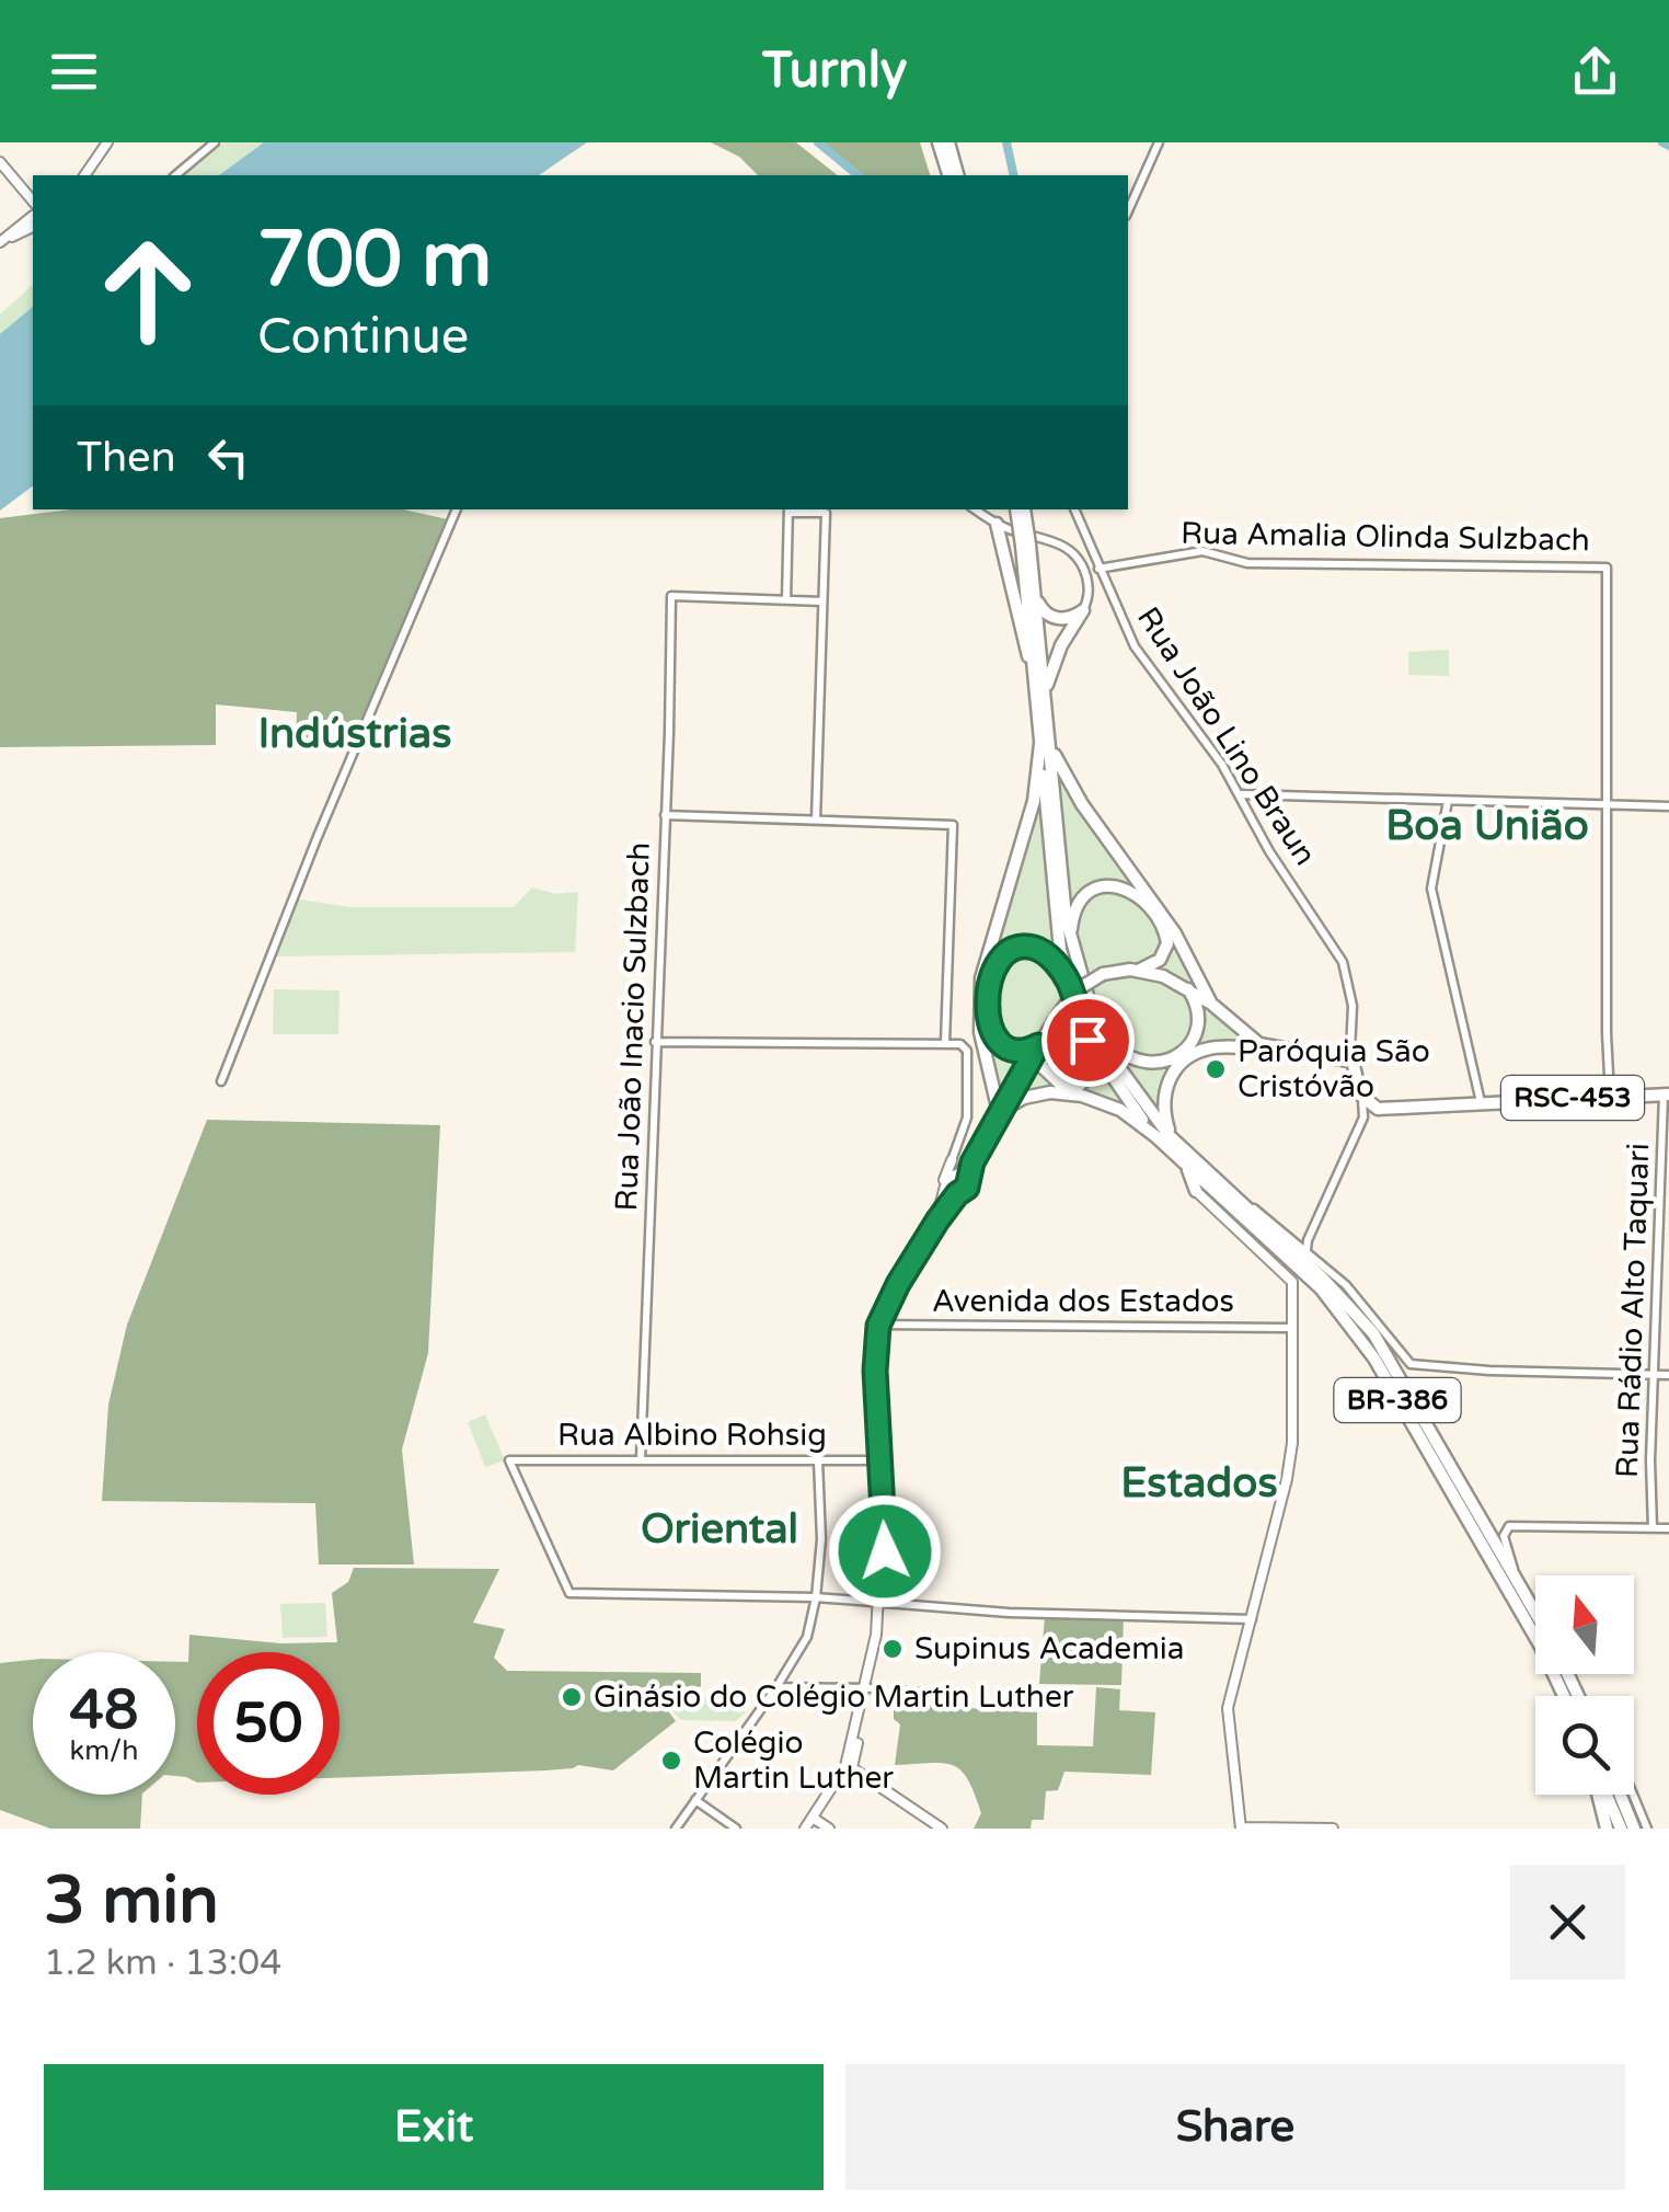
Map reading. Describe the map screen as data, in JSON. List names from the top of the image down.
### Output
{
  "streets": {
    "highway": ["RSC-453", "BR-386"],
    "street": [
      "Rua Amalia Olinda Sulzbach",
      "Rua João Lino Braun",
      "Rua João Inacio Sulzbach",
      "Avenida dos Estados",
      "Rua Rádio Alto Taquari",
      "Rua Albino Rohsig"
    ]
  },
  "crossings": [
    ["Rua Amalia Olinda Sulzbach", "Rua João Lino Braun"],
    ["Rua João Inacio Sulzbach", "Rua Albino Rohsig"],
    ["RSC-453", "Rua Rádio Alto Taquari"]
  ],
  "districts": [
    "Indústrias",
    "Boa União",
    "Estados",
    "Oriental"
  ],
  "places": [
    "Paróquia São Cristóvão",
    "Supinus Academia",
    "Ginásio do Colégio Martin Luther",
    "Colégio Martin Luther"
  ],
  "north": "top",
  "page": {
    "header": "Turnly",
    "turn": ["700 m", "Continue"],
    "then": "Then",
    "speed": "48 km/h",
    "limit": "50",
    "heading": ["3 min", "1.2 km · 13:04"],
    "buttons": ["Exit", "Share"]
  }
}
